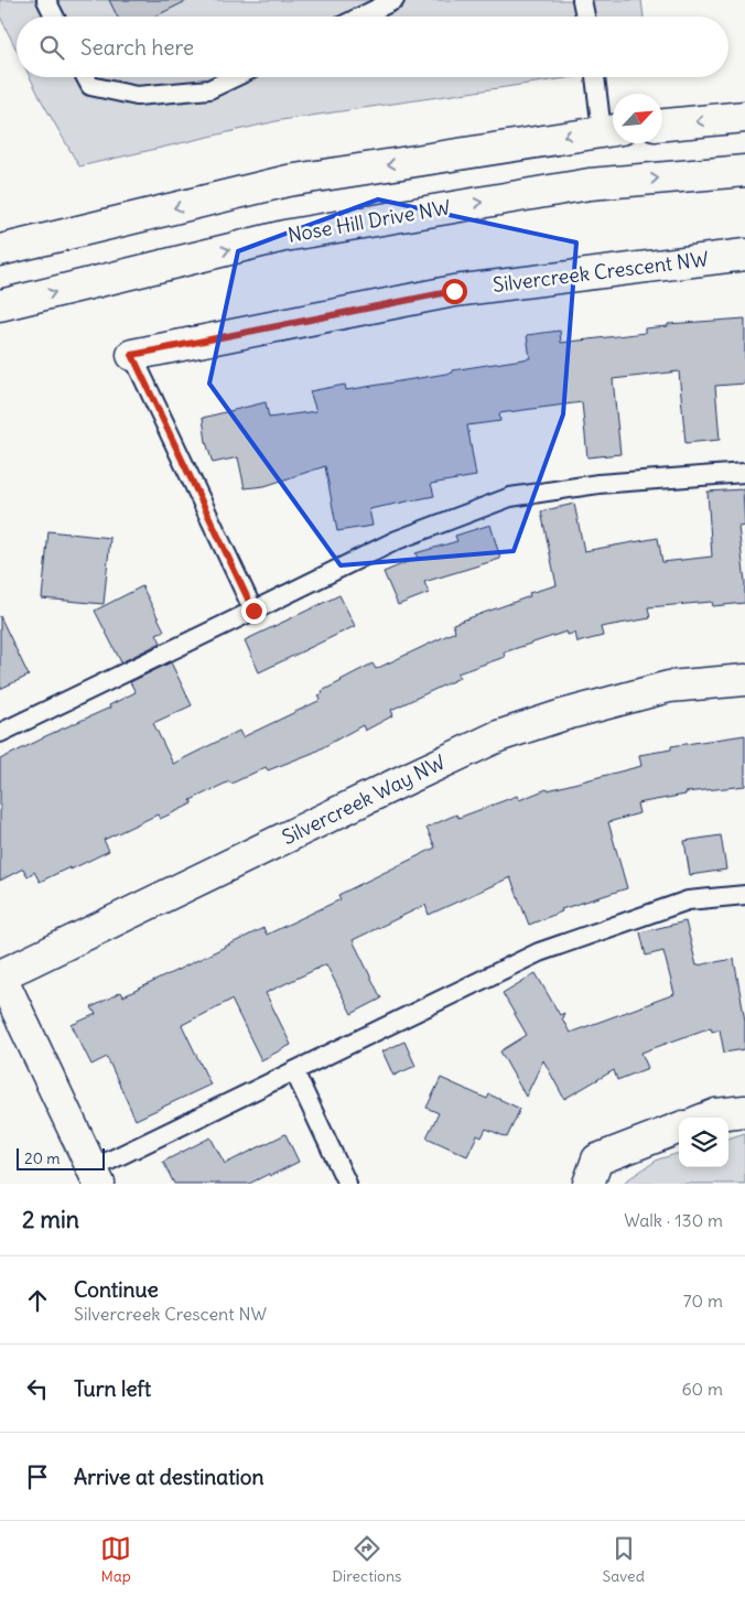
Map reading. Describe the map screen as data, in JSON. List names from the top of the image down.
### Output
{
  "streets": {
    "street": ["Nose Hill Drive NW", "Silvercreek Crescent NW", "Silvercreek Way NW"]
  },
  "scale_bar": "20 m",
  "north": "top right",
  "page": {
    "search": "Search here",
    "scale": "20 m",
    "heading": ["2 min", "Walk · 130 m"],
    "list": [
      ["Continue", "Silvercreek Crescent NW", "70 m"],
      ["Turn left", "60 m"],
      "Arrive at destination"
    ],
    "nav": ["Map", "Directions", "Saved"]
  }
}
